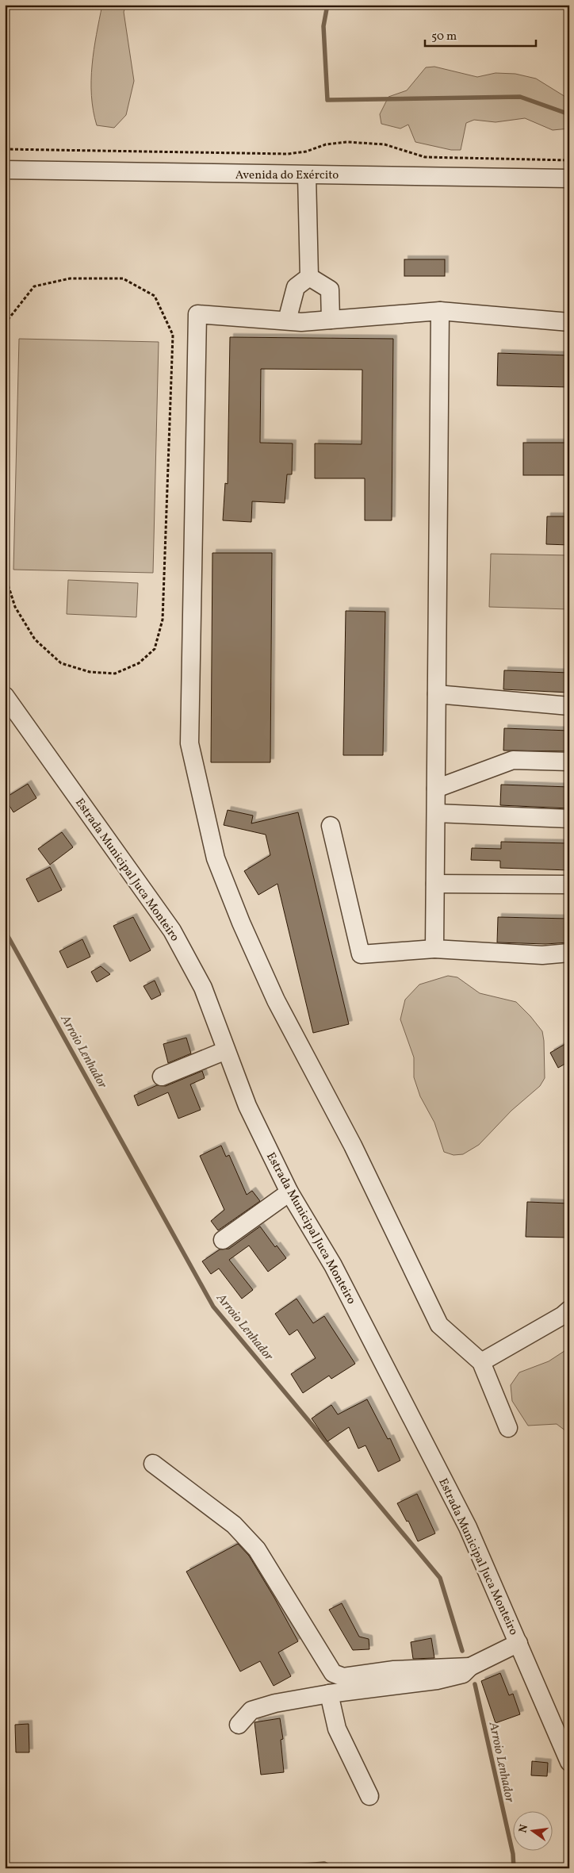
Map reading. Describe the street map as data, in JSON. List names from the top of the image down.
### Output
{
  "streets": {
    "street": ["Avenida do Exército", "Estrada Municipal Juca Monteiro"]
  },
  "water": ["Arroio Lenhador"],
  "scale_bar": "50 m",
  "north": "left"
}
